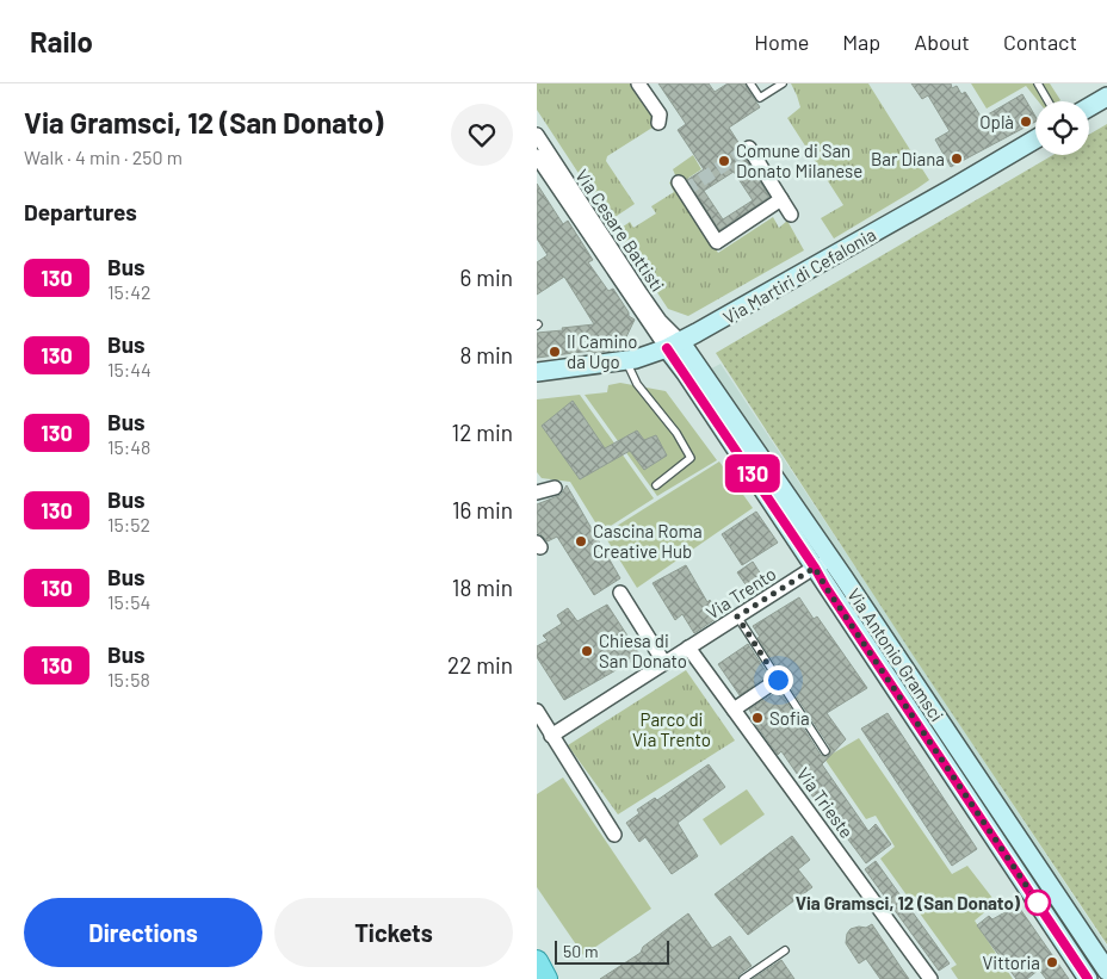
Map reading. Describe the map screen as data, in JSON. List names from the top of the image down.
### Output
{
  "streets": {
    "street": [
      "Via Cesare Battisti",
      "Via Martiri di Cefalonia",
      "Via Trento",
      "Via Antonio Gramsci",
      "Via Trieste"
    ]
  },
  "crossings": [
    ["Via Cesare Battisti", "Via Martiri di Cefalonia"],
    ["Via Cesare Battisti", "Via Antonio Gramsci"],
    ["Via Martiri di Cefalonia", "Via Antonio Gramsci"],
    ["Via Trento", "Via Antonio Gramsci"],
    ["Via Trento", "Via Trieste"]
  ],
  "parks": ["Parco di Via Trento"],
  "places": [
    "Oplà",
    "Bar Diana",
    "Comune di San Donato Milanese",
    "Il Camino da Ugo",
    "Cascina Roma Creative Hub",
    "Chiesa di San Donato",
    "Sofia",
    "Via Gramsci, 12 (San Donato)",
    "Vittoria"
  ],
  "lines": ["bus line 130"],
  "scale_bar": "50 m",
  "page": {
    "header": "Railo",
    "nav": [
      "Home",
      "Map",
      "About",
      "Contact"
    ],
    "heading": [
      ["Via Gramsci, 12 (San Donato)", "Walk · 4 min · 250 m"],
      "Departures"
    ],
    "on_map": "130",
    "list": [
      {
        "mark": "130",
        "name": "Bus",
        "note": "15:42",
        "value": "6 min"
      },
      {
        "mark": "130",
        "name": "Bus",
        "note": "15:44",
        "value": "8 min"
      },
      {
        "mark": "130",
        "name": "Bus",
        "note": "15:48",
        "value": "12 min"
      },
      {
        "mark": "130",
        "name": "Bus",
        "note": "15:52",
        "value": "16 min"
      },
      {
        "mark": "130",
        "name": "Bus",
        "note": "15:54",
        "value": "18 min"
      },
      {
        "mark": "130",
        "name": "Bus",
        "note": "15:58",
        "value": "22 min"
      }
    ],
    "buttons": ["Directions", "Tickets"],
    "scale": "50 m"
  }
}
